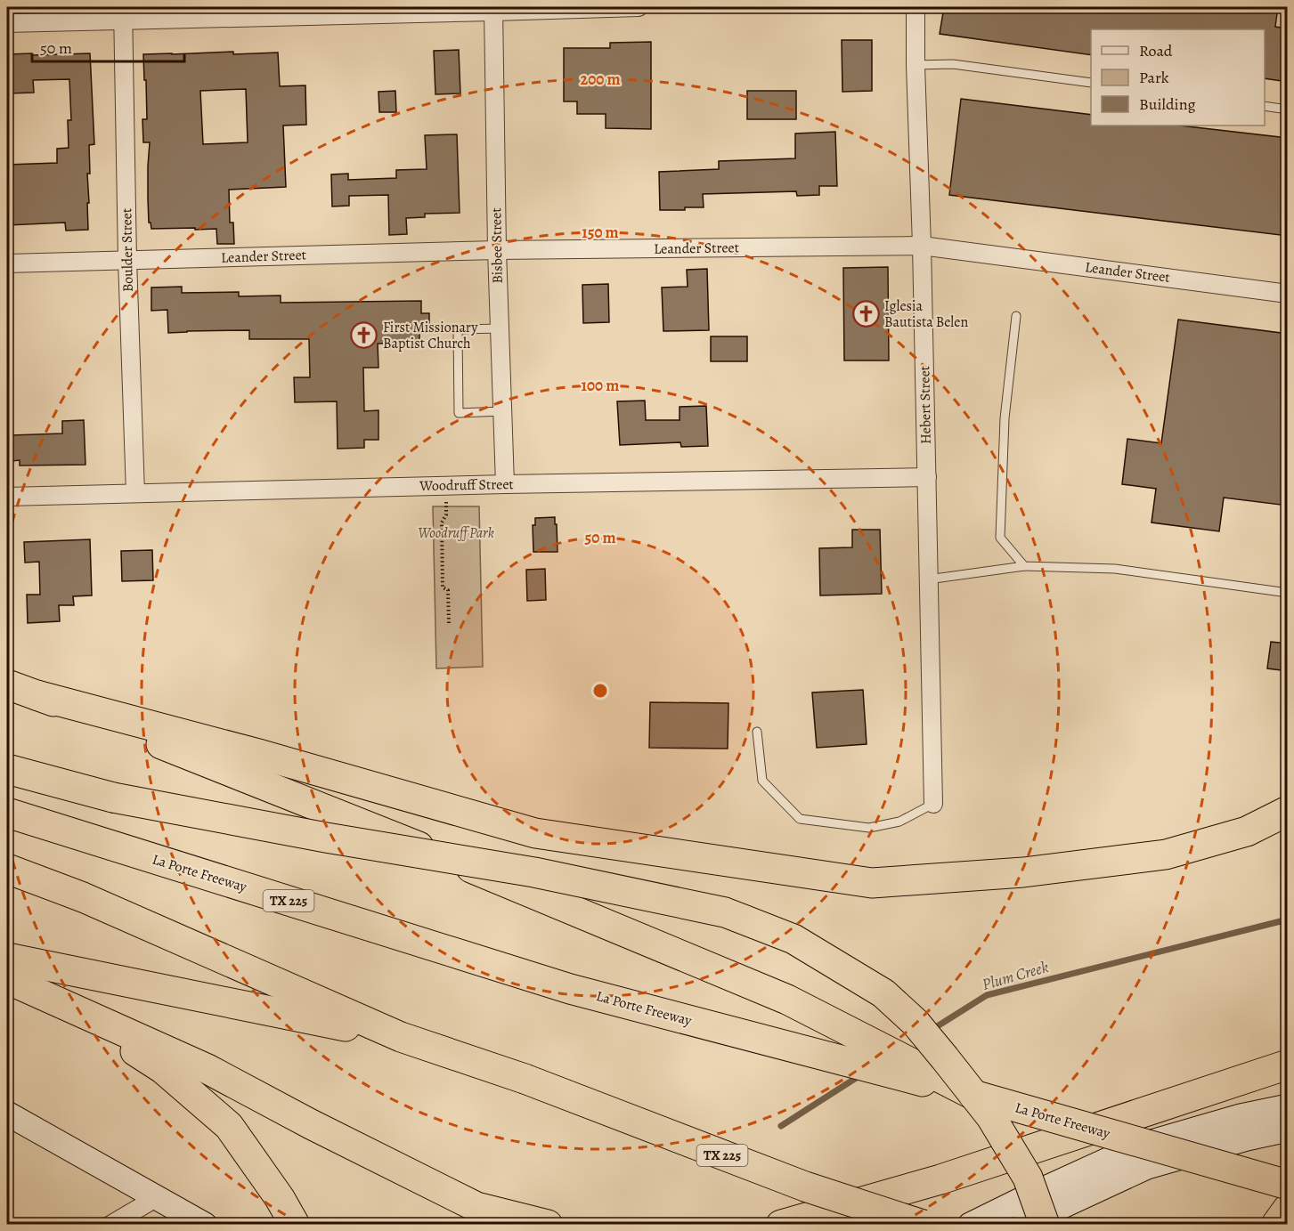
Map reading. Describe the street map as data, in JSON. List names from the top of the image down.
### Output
{
  "streets": {
    "highway": ["La Porte Freeway", "TX 225"],
    "street": [
      "Bisbee Street",
      "Leander Street",
      "Boulder Street",
      "Hebert Street",
      "Woodruff Street"
    ]
  },
  "crossings": [
    ["Bisbee Street", "Leander Street"],
    ["Bisbee Street", "Woodruff Street"],
    ["Leander Street", "Boulder Street"],
    ["Leander Street", "Hebert Street"],
    ["Boulder Street", "Woodruff Street"],
    ["Hebert Street", "Woodruff Street"]
  ],
  "water": ["Plum Creek"],
  "parks": ["Woodruff Park"],
  "places": {
    "church": ["Iglesia Bautista Belen", "First Missionary Baptist Church"]
  },
  "legend": ["Road", "Park", "Building"],
  "scale_bar": "50 m",
  "rings": [
    "200 m",
    "150 m",
    "100 m",
    "50 m"
  ]
}
